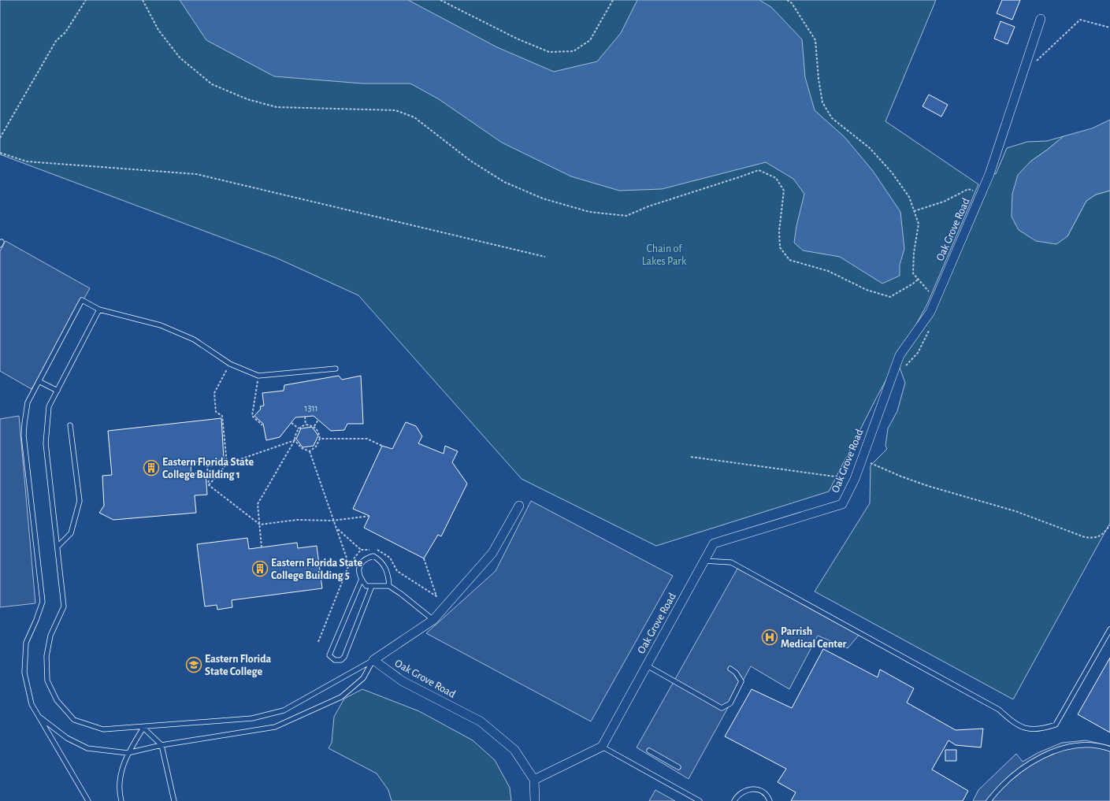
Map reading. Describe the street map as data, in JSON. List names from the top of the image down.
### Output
{
  "streets": {
    "street": ["Oak Grove Road"]
  },
  "parks": ["Chain of Lakes Park"],
  "places": {
    "building": ["Eastern Florida State College Building 1", "Eastern Florida State College Building 5"],
    "hospital": ["Parrish Medical Center"],
    "school or university": ["Eastern Florida State College"]
  },
  "house_numbers": ["1311"]
}
